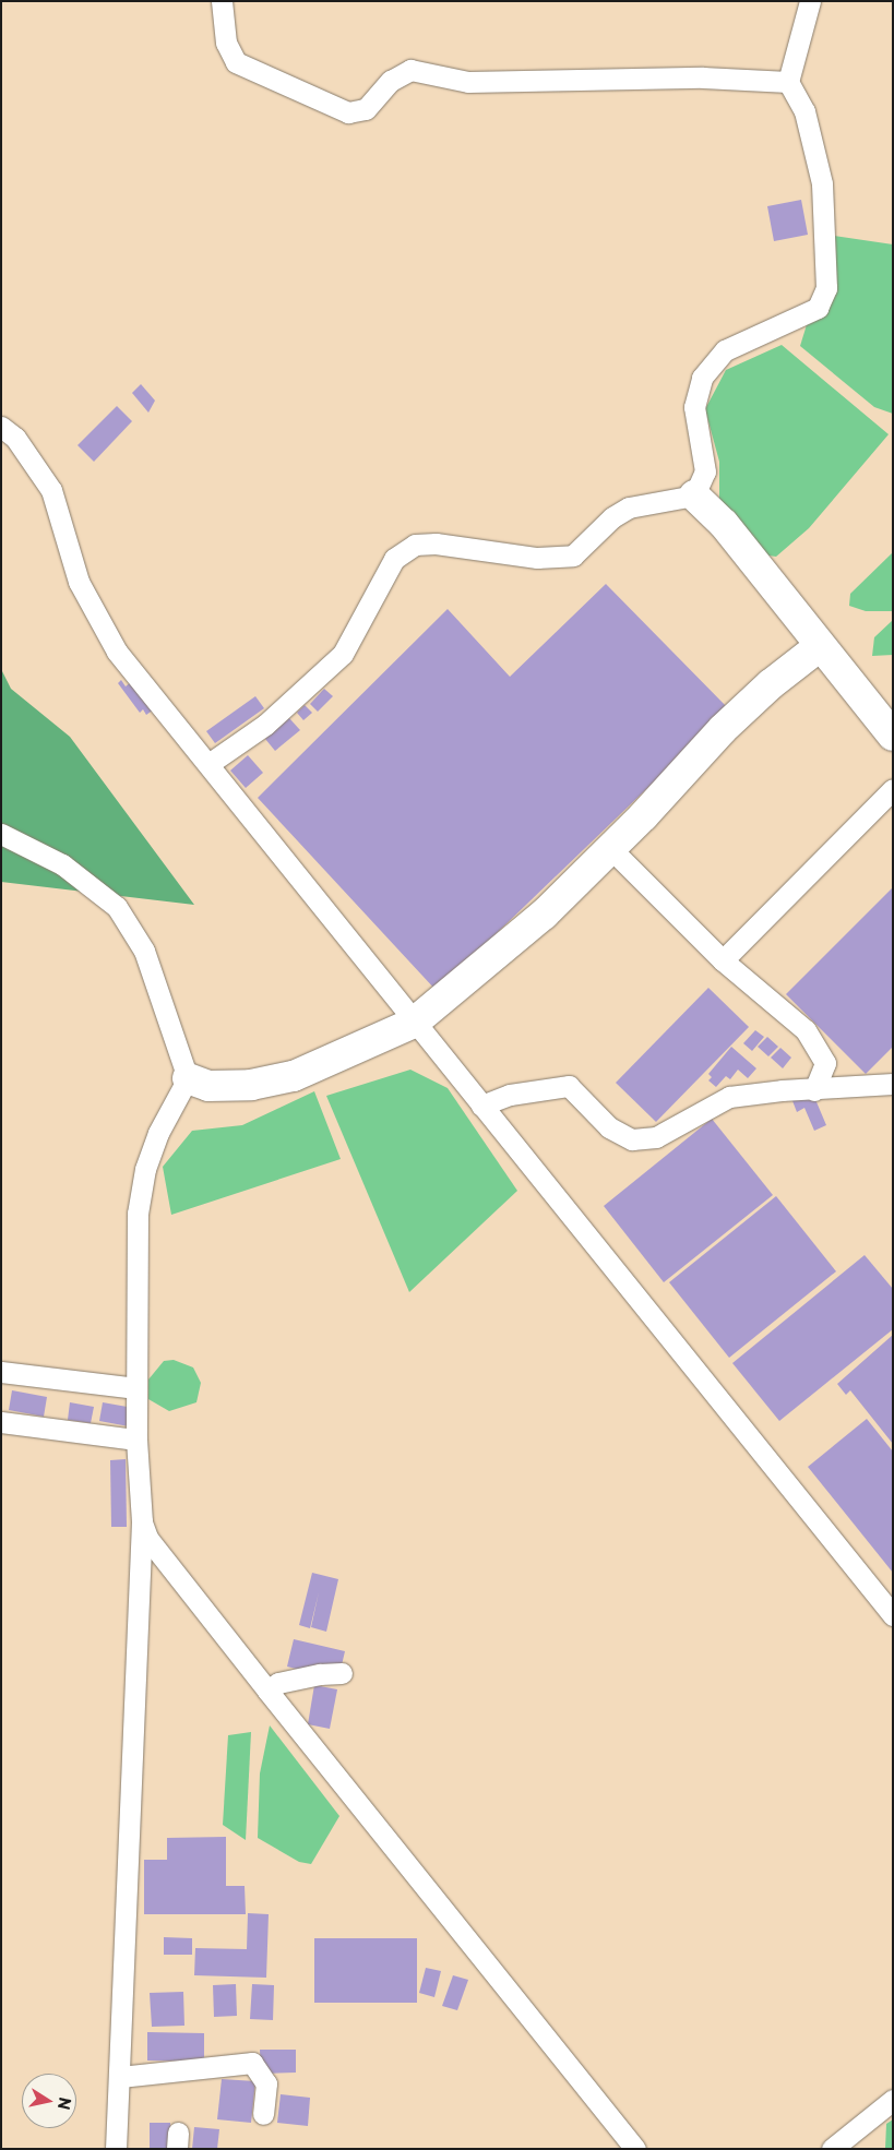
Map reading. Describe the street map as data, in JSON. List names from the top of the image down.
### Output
{
  "north": "right"
}
